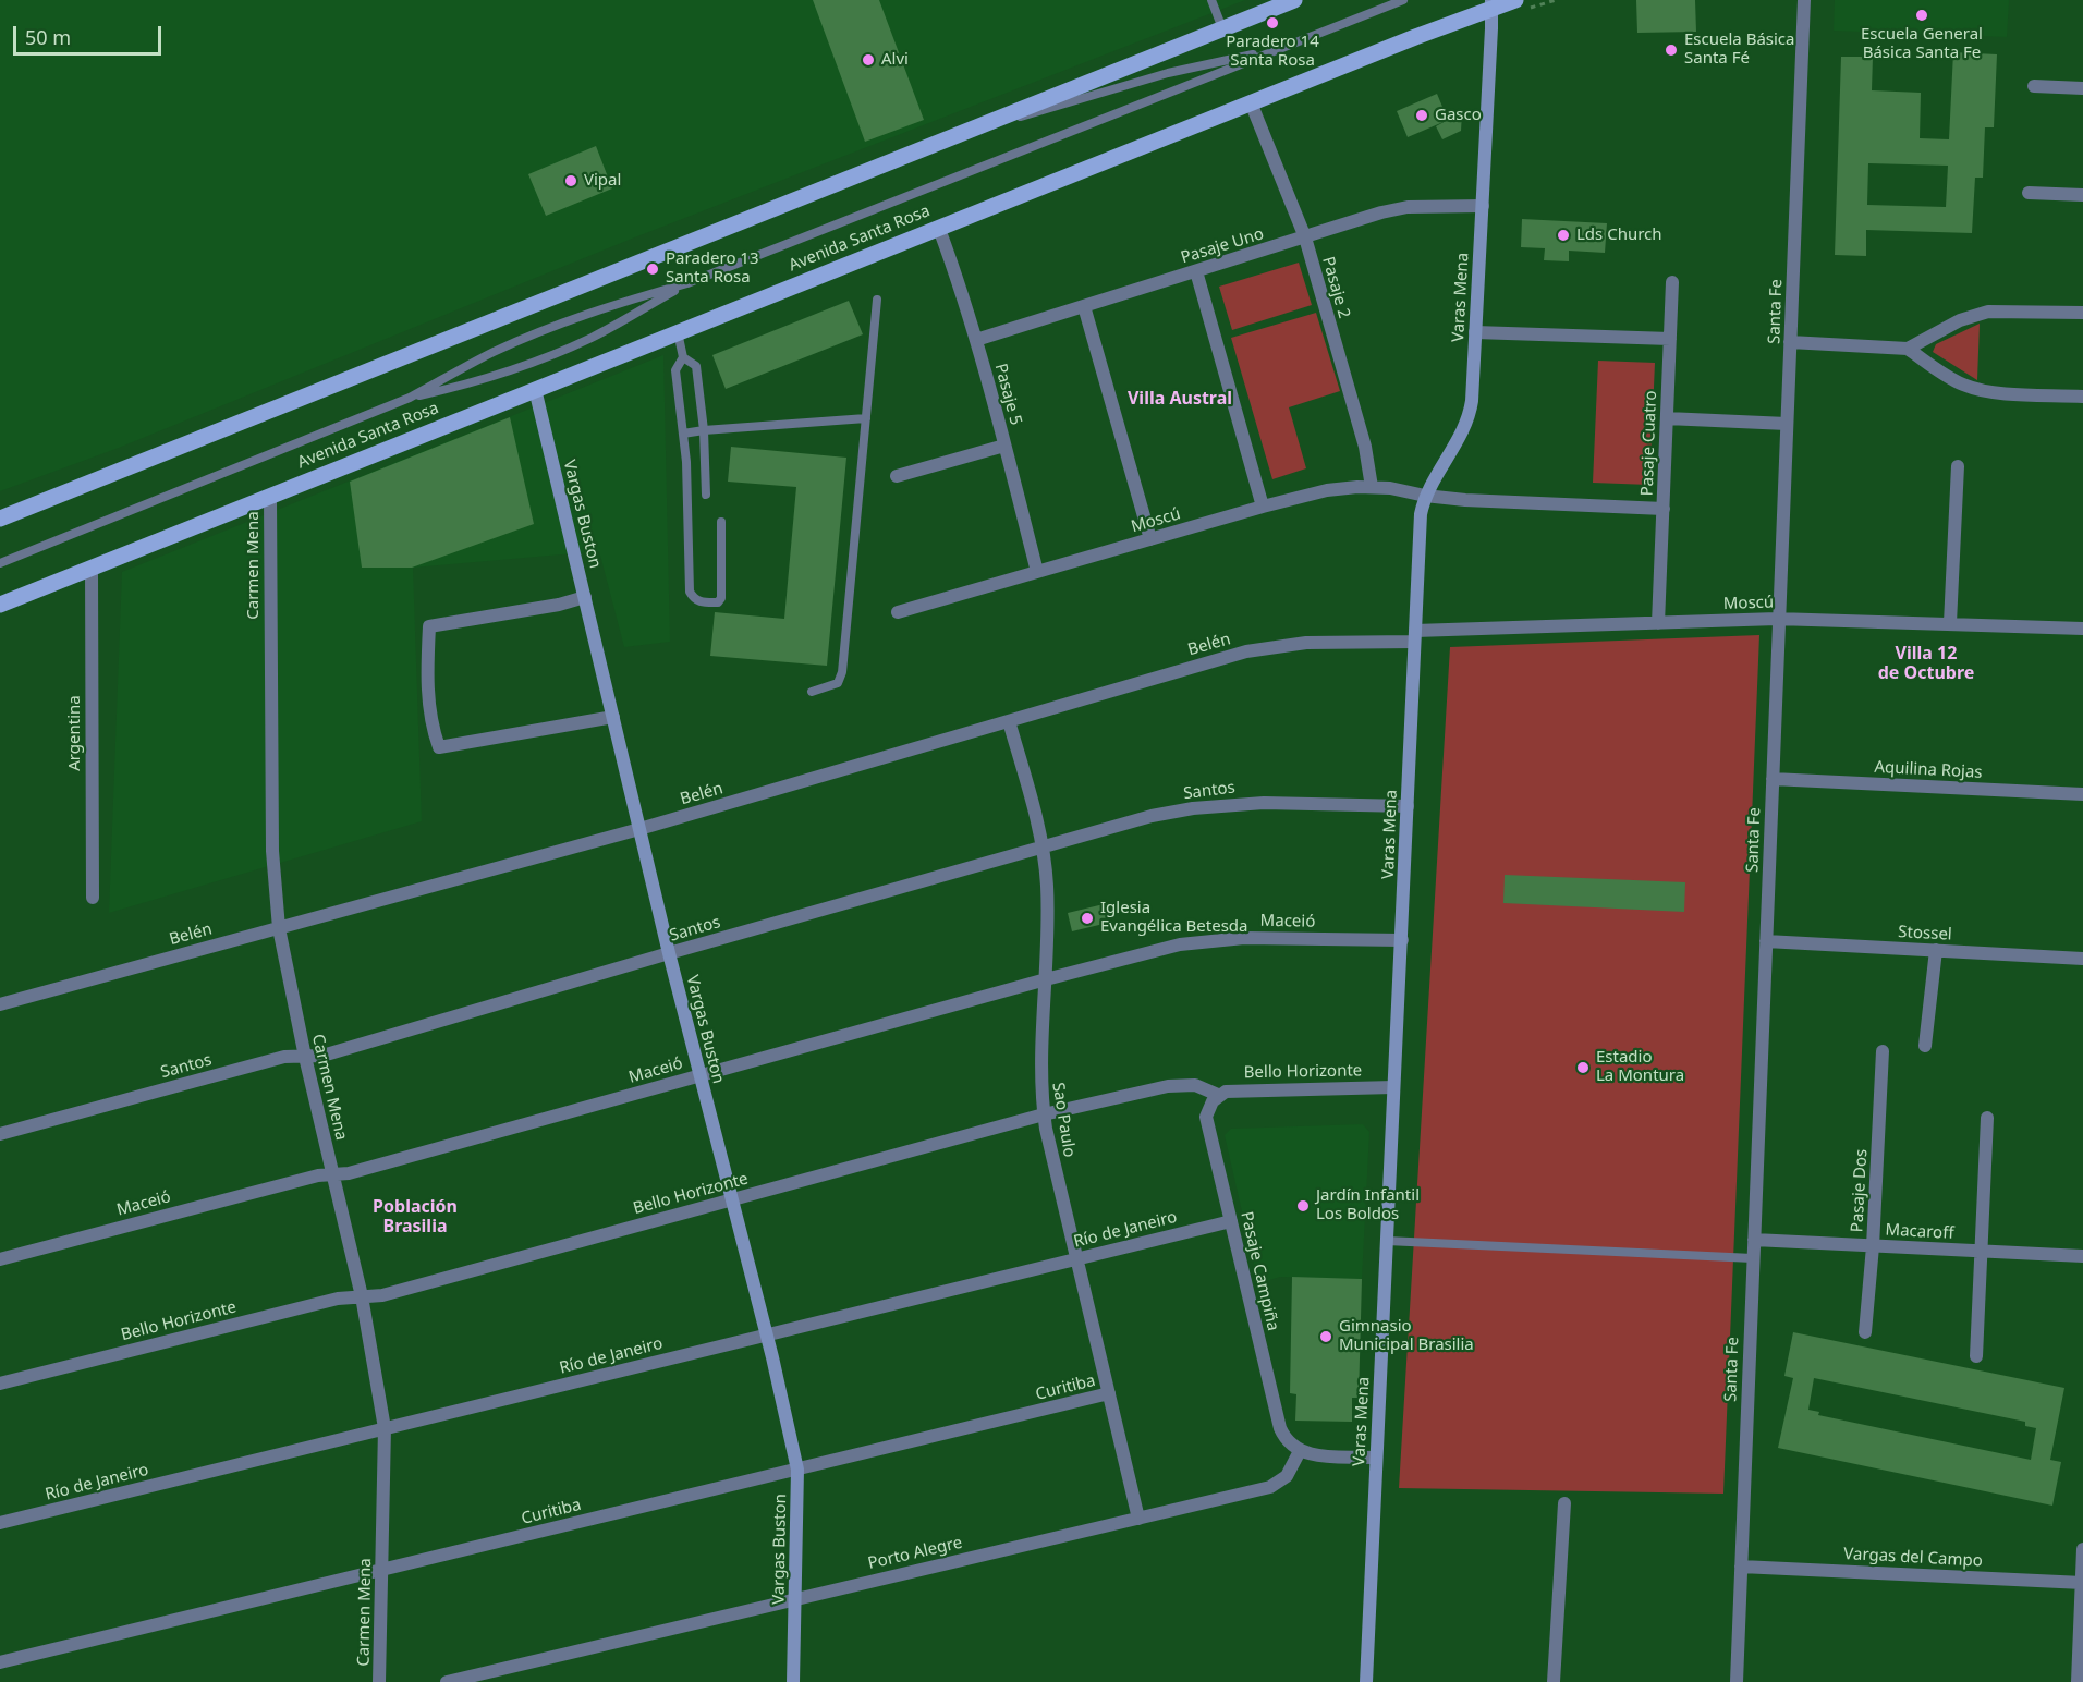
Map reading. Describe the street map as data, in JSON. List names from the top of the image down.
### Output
{
  "streets": {
    "main road": ["Avenida Santa Rosa"],
    "street": [
      "Pasaje Uno",
      "Pasaje 2",
      "Varas Mena",
      "Santa Fe",
      "Pasaje 5",
      "Pasaje Cuatro",
      "Vargas Buston",
      "Moscú",
      "Carmen Mena",
      "Belén",
      "Argentina",
      "Aquilina Rojas",
      "Santos",
      "Maceió",
      "Stossel",
      "Bello Horizonte",
      "Sao Paulo",
      "Pasaje Dos",
      "Río de Janeiro",
      "Macaroff",
      "Pasaje Campiña",
      "Curitiba",
      "Porto Alegre",
      "Vargas del Campo"
    ]
  },
  "crossings": [
    ["Avenida Santa Rosa", "Pasaje 2"],
    ["Avenida Santa Rosa", "Varas Mena"],
    ["Avenida Santa Rosa", "Pasaje 5"],
    ["Avenida Santa Rosa", "Vargas Buston"],
    ["Avenida Santa Rosa", "Carmen Mena"],
    ["Avenida Santa Rosa", "Argentina"],
    ["Pasaje Uno", "Pasaje 2"],
    ["Pasaje Uno", "Varas Mena"],
    ["Pasaje Uno", "Pasaje 5"],
    ["Pasaje 2", "Moscú"],
    ["Varas Mena", "Moscú"],
    ["Varas Mena", "Belén"],
    ["Varas Mena", "Santos"],
    ["Varas Mena", "Maceió"],
    ["Varas Mena", "Bello Horizonte"],
    ["Santa Fe", "Moscú"],
    ["Santa Fe", "Aquilina Rojas"],
    ["Santa Fe", "Stossel"],
    ["Santa Fe", "Macaroff"],
    ["Santa Fe", "Vargas del Campo"],
    ["Pasaje 5", "Moscú"],
    ["Pasaje Cuatro", "Moscú"],
    ["Vargas Buston", "Belén"],
    ["Vargas Buston", "Santos"],
    ["Vargas Buston", "Maceió"],
    ["Vargas Buston", "Bello Horizonte"],
    ["Vargas Buston", "Río de Janeiro"],
    ["Vargas Buston", "Curitiba"],
    ["Vargas Buston", "Porto Alegre"],
    ["Moscú", "Belén"],
    ["Carmen Mena", "Belén"],
    ["Carmen Mena", "Santos"],
    ["Carmen Mena", "Maceió"],
    ["Carmen Mena", "Bello Horizonte"],
    ["Carmen Mena", "Río de Janeiro"],
    ["Carmen Mena", "Curitiba"],
    ["Belén", "Sao Paulo"],
    ["Santos", "Sao Paulo"],
    ["Maceió", "Sao Paulo"],
    ["Bello Horizonte", "Sao Paulo"],
    ["Bello Horizonte", "Pasaje Campiña"],
    ["Sao Paulo", "Río de Janeiro"],
    ["Sao Paulo", "Curitiba"],
    ["Sao Paulo", "Porto Alegre"],
    ["Pasaje Dos", "Macaroff"],
    ["Río de Janeiro", "Pasaje Campiña"],
    ["Pasaje Campiña", "Porto Alegre"]
  ],
  "districts": ["Villa Austral", "Villa 12 de Octubre", "Población Brasilia"],
  "places": [
    "Escuela General Básica Santa Fe",
    "Paradero 14 Santa Rosa",
    "Escuela Básica Santa Fé",
    "Alvi",
    "Gasco",
    "Vipal",
    "Lds Church",
    "Paradero 13 Santa Rosa",
    "Iglesia Evangélica Betesda",
    "Estadio La Montura",
    "Jardín Infantil Los Boldos",
    "Gimnasio Municipal Brasilia"
  ],
  "scale_bar": "50 m"
}
